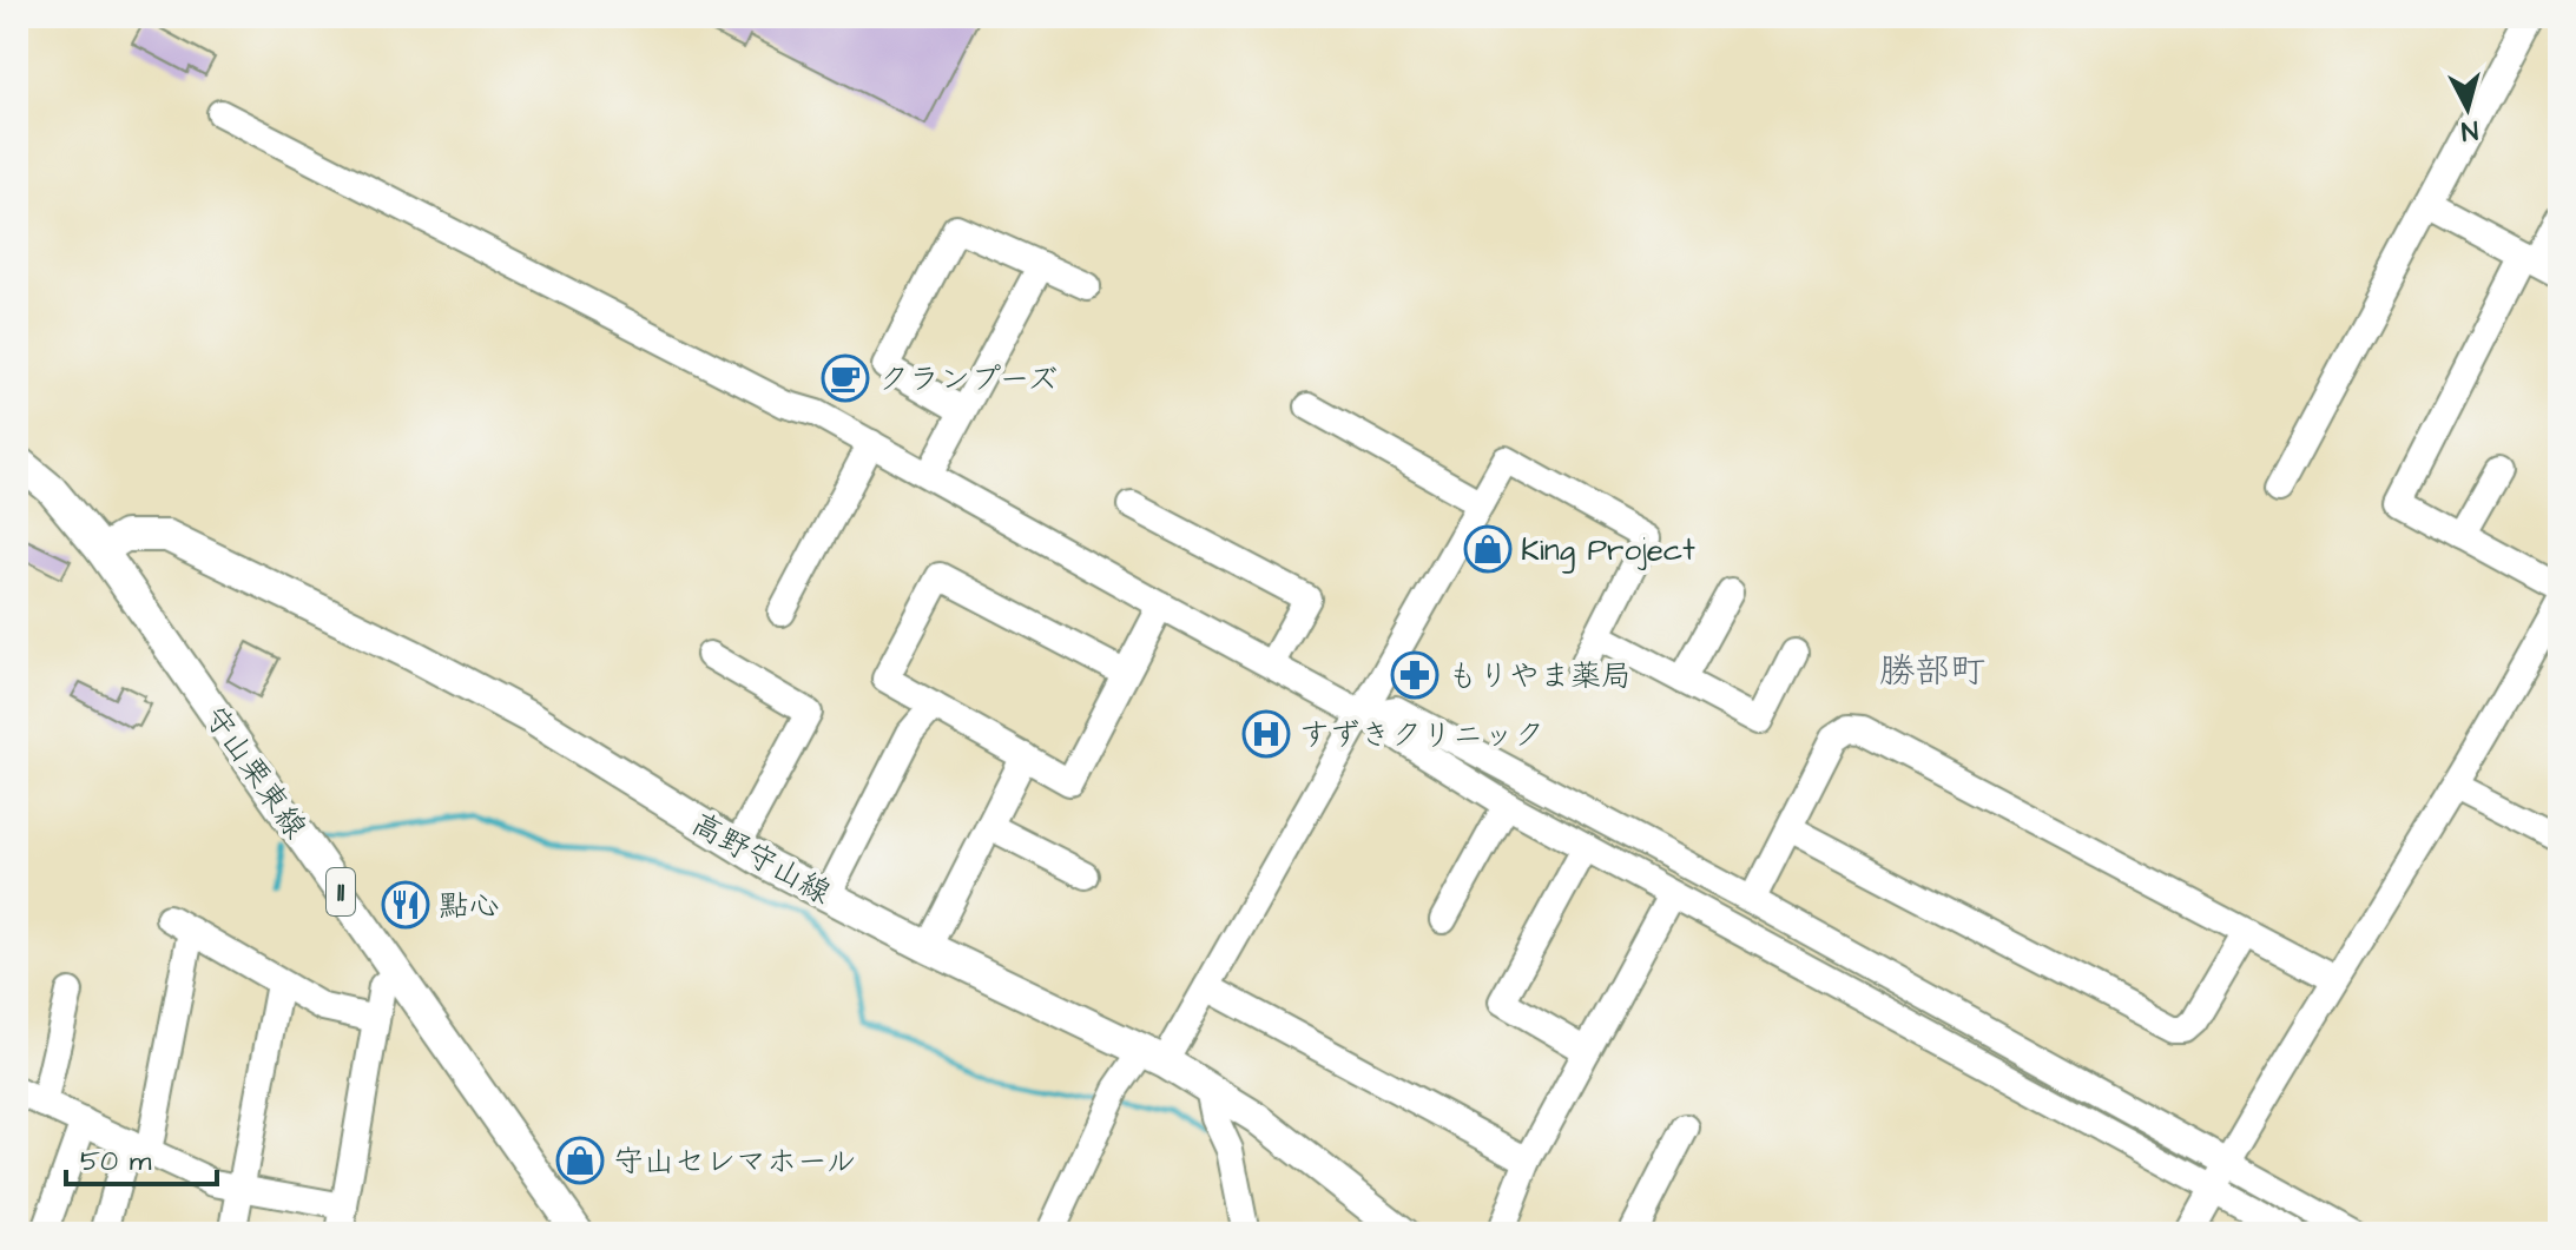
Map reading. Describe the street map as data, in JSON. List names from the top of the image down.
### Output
{
  "streets": {
    "main road": ["守山栗東線", "高野守山線", "11"]
  },
  "crossings": [
    ["守山栗東線", "高野守山線"]
  ],
  "districts": ["勝部町"],
  "places": {
    "cafe": ["クランプーズ"],
    "shop": ["King Project", "守山セレマホール"],
    "pharmacy": ["もりやま薬局"],
    "hospital": ["すずきクリニック"],
    "restaurant": ["點心"]
  },
  "scale_bar": "50 m",
  "north": "bottom"
}
